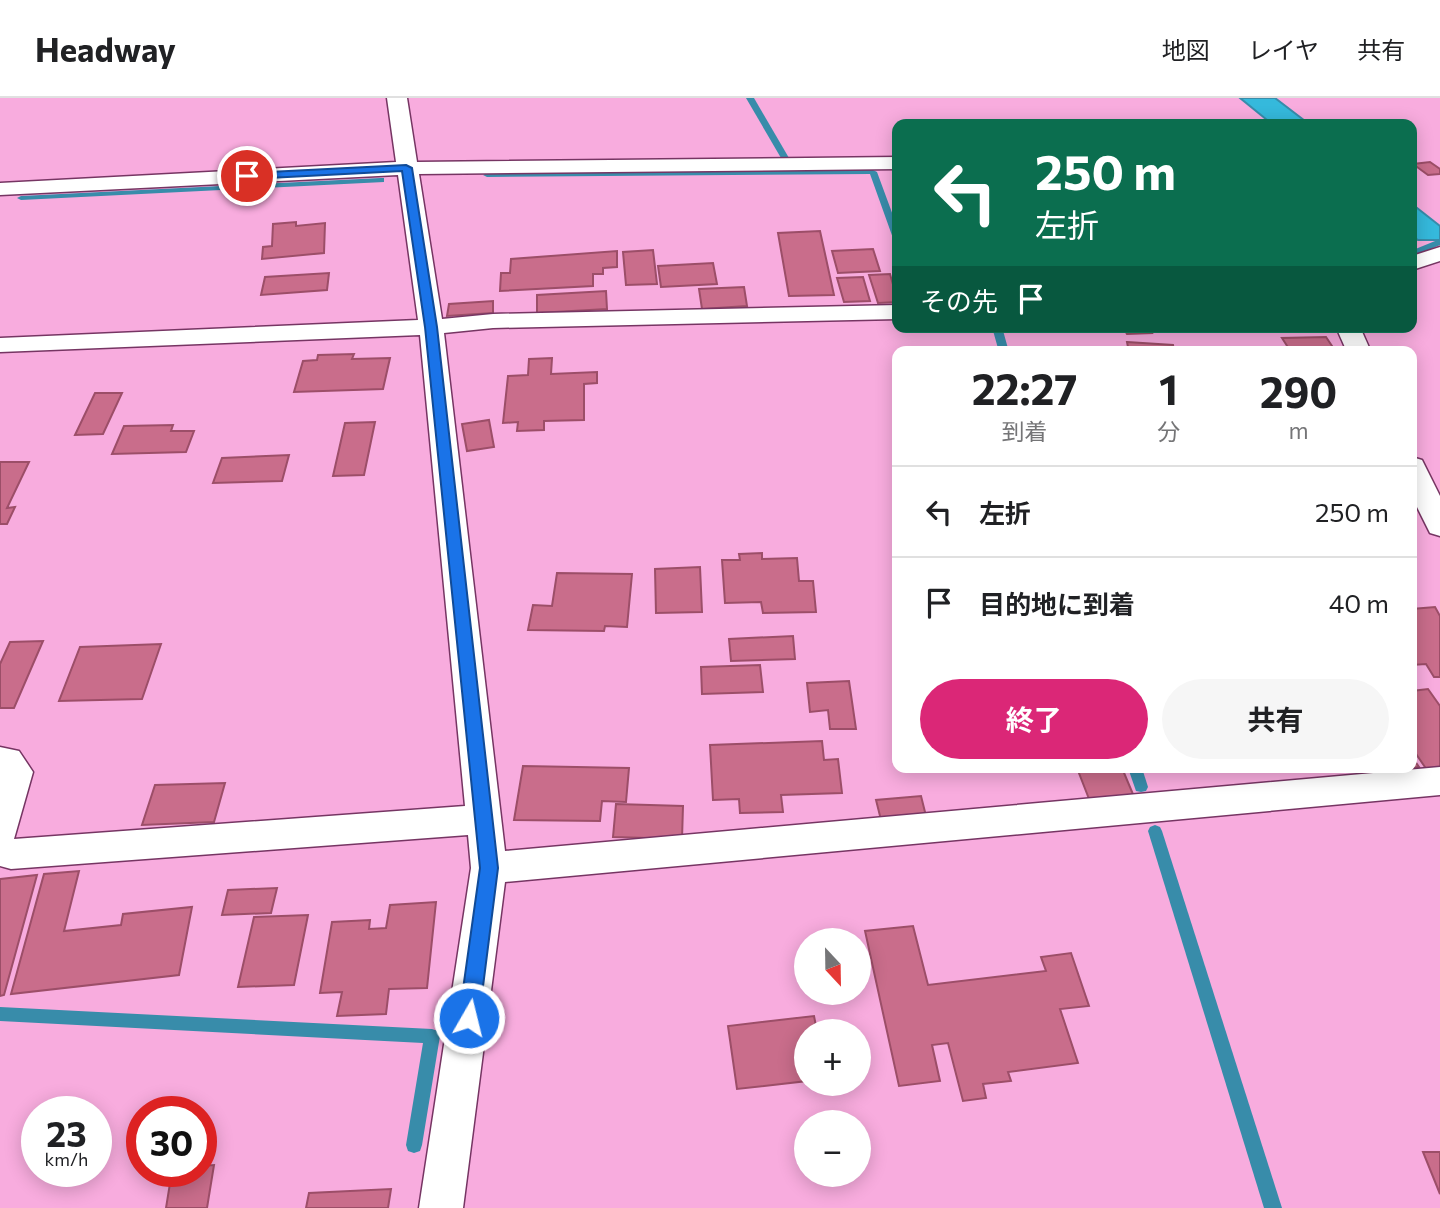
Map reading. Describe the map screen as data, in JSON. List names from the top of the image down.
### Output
{
  "north": "bottom",
  "page": {
    "header": "Headway",
    "nav": ["地図", "レイヤ", "共有"],
    "turn": ["250 m", "左折"],
    "then": "その先",
    "eta": [
      "22:27",
      "到着",
      "1",
      "分",
      "290",
      "m"
    ],
    "list": [
      {
        "name": "左折",
        "value": "250 m"
      },
      {
        "name": "目的地に到着",
        "value": "40 m"
      }
    ],
    "buttons": ["終了", "共有"],
    "map_buttons": ["+", "−"],
    "speed": "23 km/h",
    "limit": "30"
  }
}
